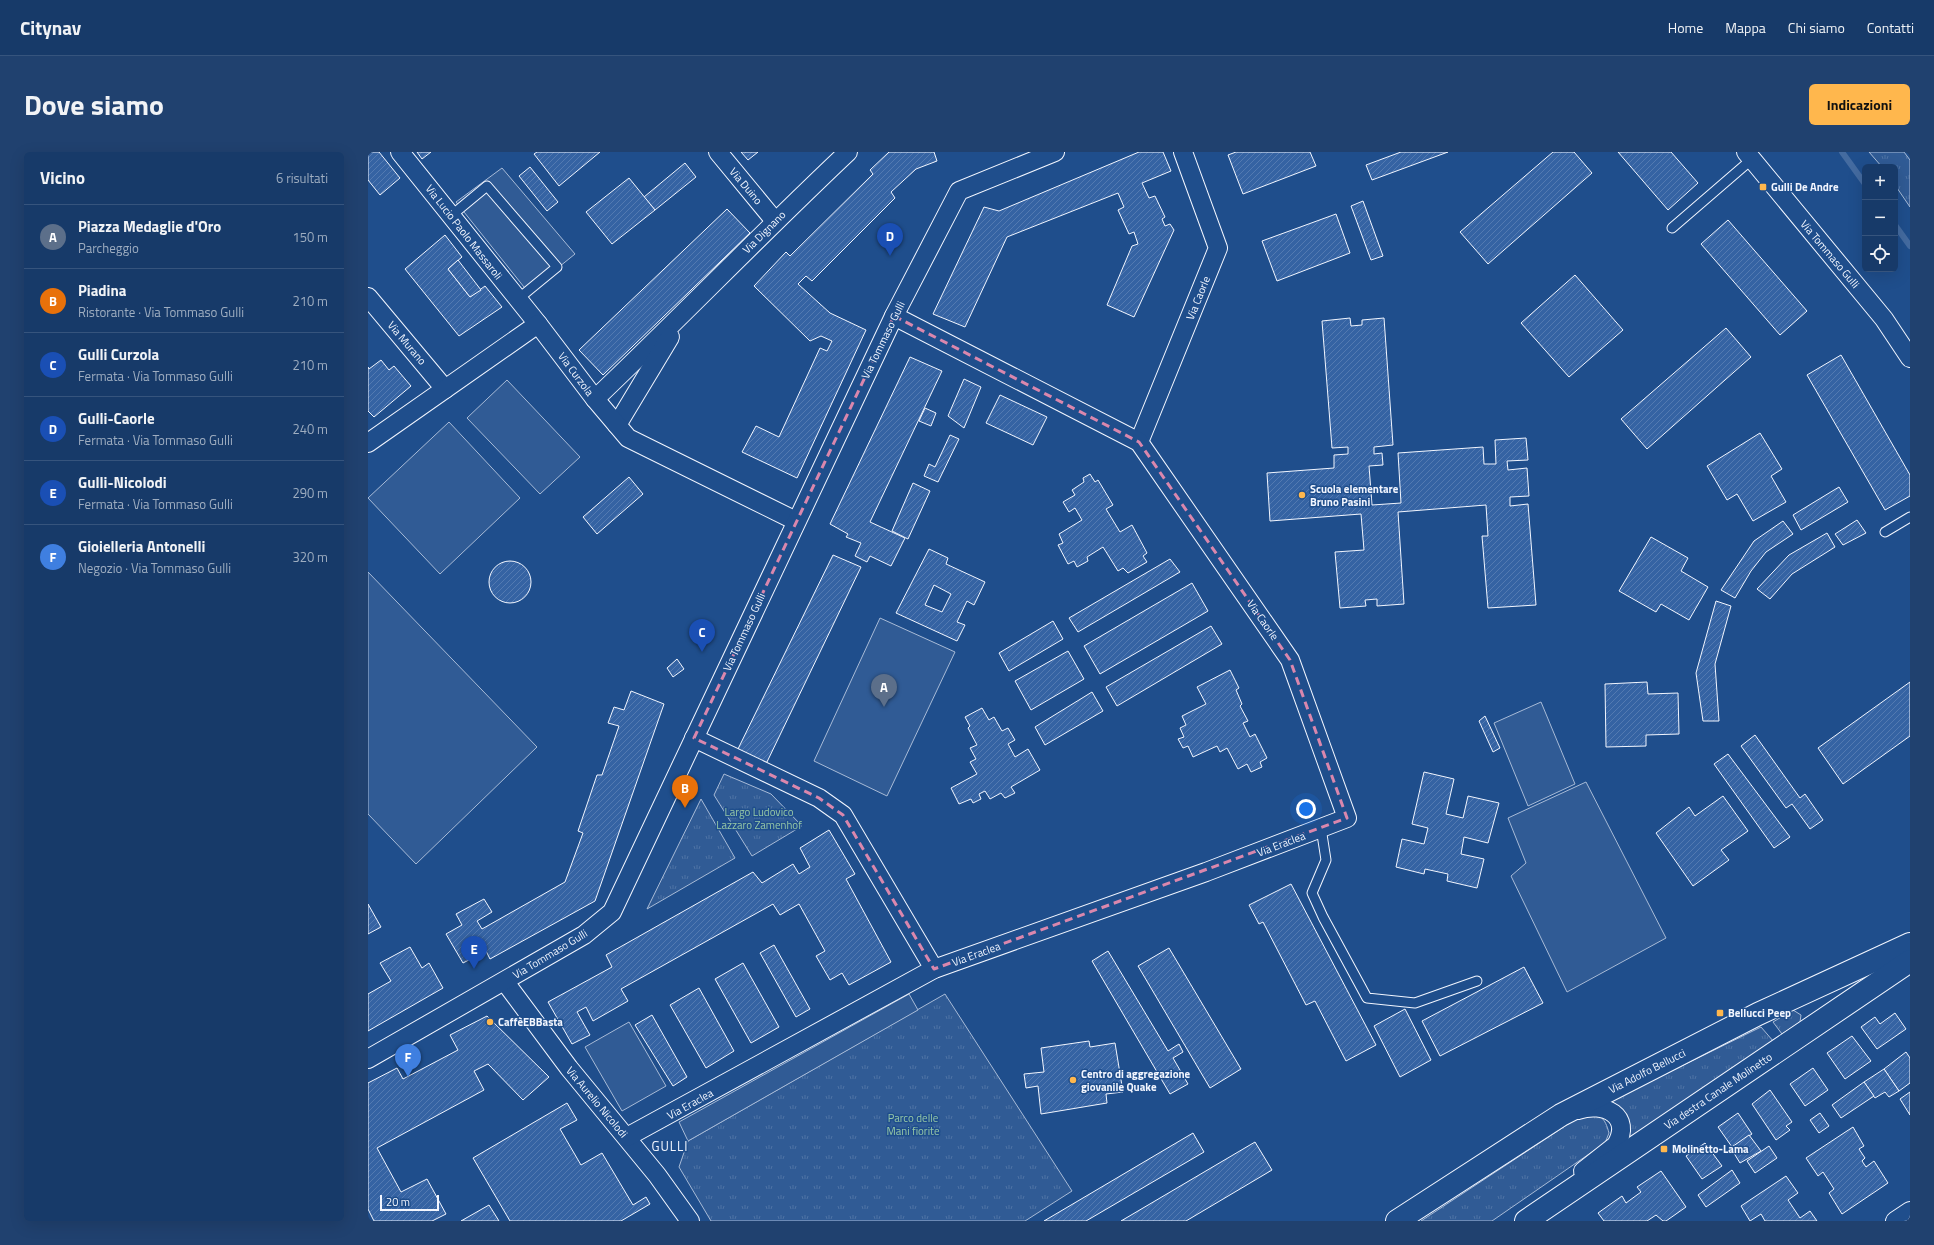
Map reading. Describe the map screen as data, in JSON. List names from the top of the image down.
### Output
{
  "streets": {
    "street": [
      "Via Duino",
      "Via Lucio Paolo Massaroli",
      "Via Dignano",
      "Via Tommaso Gulli",
      "Via Caorle",
      "Via Murano",
      "Via Curzola",
      "Via Eraclea",
      "Via Adolfo Bellucci",
      "Via destra Canale Molinetto",
      "Via Aurelio Nicolodi"
    ]
  },
  "crossings": [
    ["Via Duino", "Via Dignano"],
    ["Via Lucio Paolo Massaroli", "Via Curzola"],
    ["Via Dignano", "Via Curzola"],
    ["Via Tommaso Gulli", "Via Caorle"],
    ["Via Tommaso Gulli", "Via Curzola"],
    ["Via Tommaso Gulli", "Via Aurelio Nicolodi"],
    ["Via Caorle", "Via Eraclea"],
    ["Via Eraclea", "Via Aurelio Nicolodi"]
  ],
  "districts": ["GULLI"],
  "parks": ["Largo Ludovico Lazzaro Zamenhof", "Parco delle Mani fiorite"],
  "places": {
    "transit": ["Gulli De Andre", "Bellucci Peep", "Molinetto-Lama"],
    "other": ["Scuola elementare Bruno Pasini", "CaffèEBBasta", "Centro di aggregazione giovanile Quake"]
  },
  "scale_bar": "20 m",
  "page": {
    "header": "Citynav",
    "nav": [
      "Home",
      "Mappa",
      "Chi siamo",
      "Contatti"
    ],
    "title": "Dove siamo",
    "buttons": "Indicazioni",
    "heading": ["Vicino", "6 risultati"],
    "map_buttons": ["+", "−"],
    "list": [
      {
        "mark": "A",
        "name": "Piazza Medaglie d'Oro",
        "note": "Parcheggio",
        "value": "150 m"
      },
      {
        "mark": "B",
        "name": "Piadina",
        "note": "Ristorante · Via Tommaso Gulli",
        "value": "210 m"
      },
      {
        "mark": "C",
        "name": "Gulli Curzola",
        "note": "Fermata · Via Tommaso Gulli",
        "value": "210 m"
      },
      {
        "mark": "D",
        "name": "Gulli-Caorle",
        "note": "Fermata · Via Tommaso Gulli",
        "value": "240 m"
      },
      {
        "mark": "E",
        "name": "Gulli-Nicolodi",
        "note": "Fermata · Via Tommaso Gulli",
        "value": "290 m"
      },
      {
        "mark": "F",
        "name": "Gioielleria Antonelli",
        "note": "Negozio · Via Tommaso Gulli",
        "value": "320 m"
      }
    ],
    "pins": [
      "D",
      "C",
      "A",
      "B",
      "E",
      "F"
    ],
    "scale": "20 m"
  }
}
